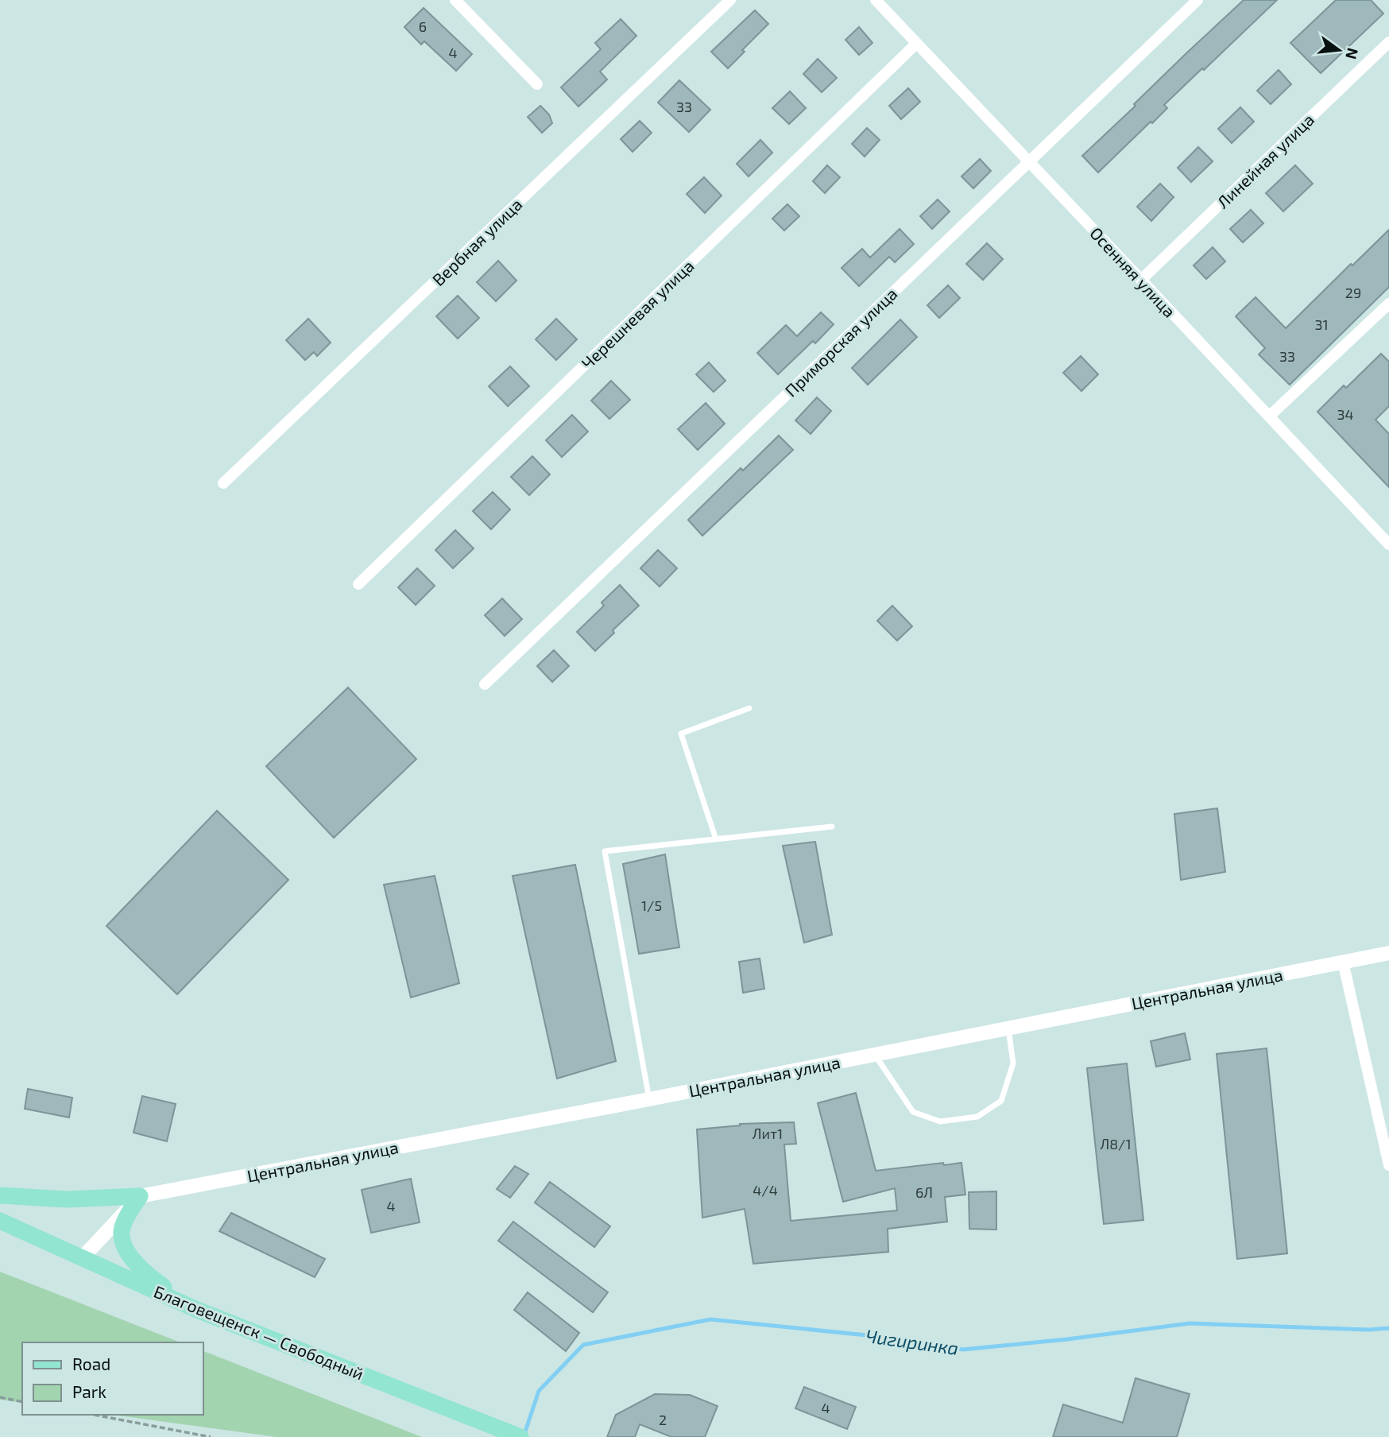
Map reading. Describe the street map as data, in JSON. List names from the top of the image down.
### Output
{
  "streets": {
    "main road": ["Благовещенск — Свободный"],
    "street": [
      "Линейная улица",
      "Вербная улица",
      "Осенняя улица",
      "Черешневая улица",
      "Приморская улица",
      "Центральная улица"
    ]
  },
  "crossings": [
    ["Линейная улица", "Осенняя улица"],
    ["Осенняя улица", "Черешневая улица"],
    ["Осенняя улица", "Приморская улица"]
  ],
  "water": ["Чигиринка"],
  "house_numbers": [
    "6",
    "4",
    "33",
    "29",
    "31",
    "33",
    "34",
    "1/5",
    "Лит1",
    "Л8/1",
    "4/4",
    "6Л",
    "4",
    "4",
    "2"
  ],
  "legend": ["Road", "Park"],
  "north": "right"
}
